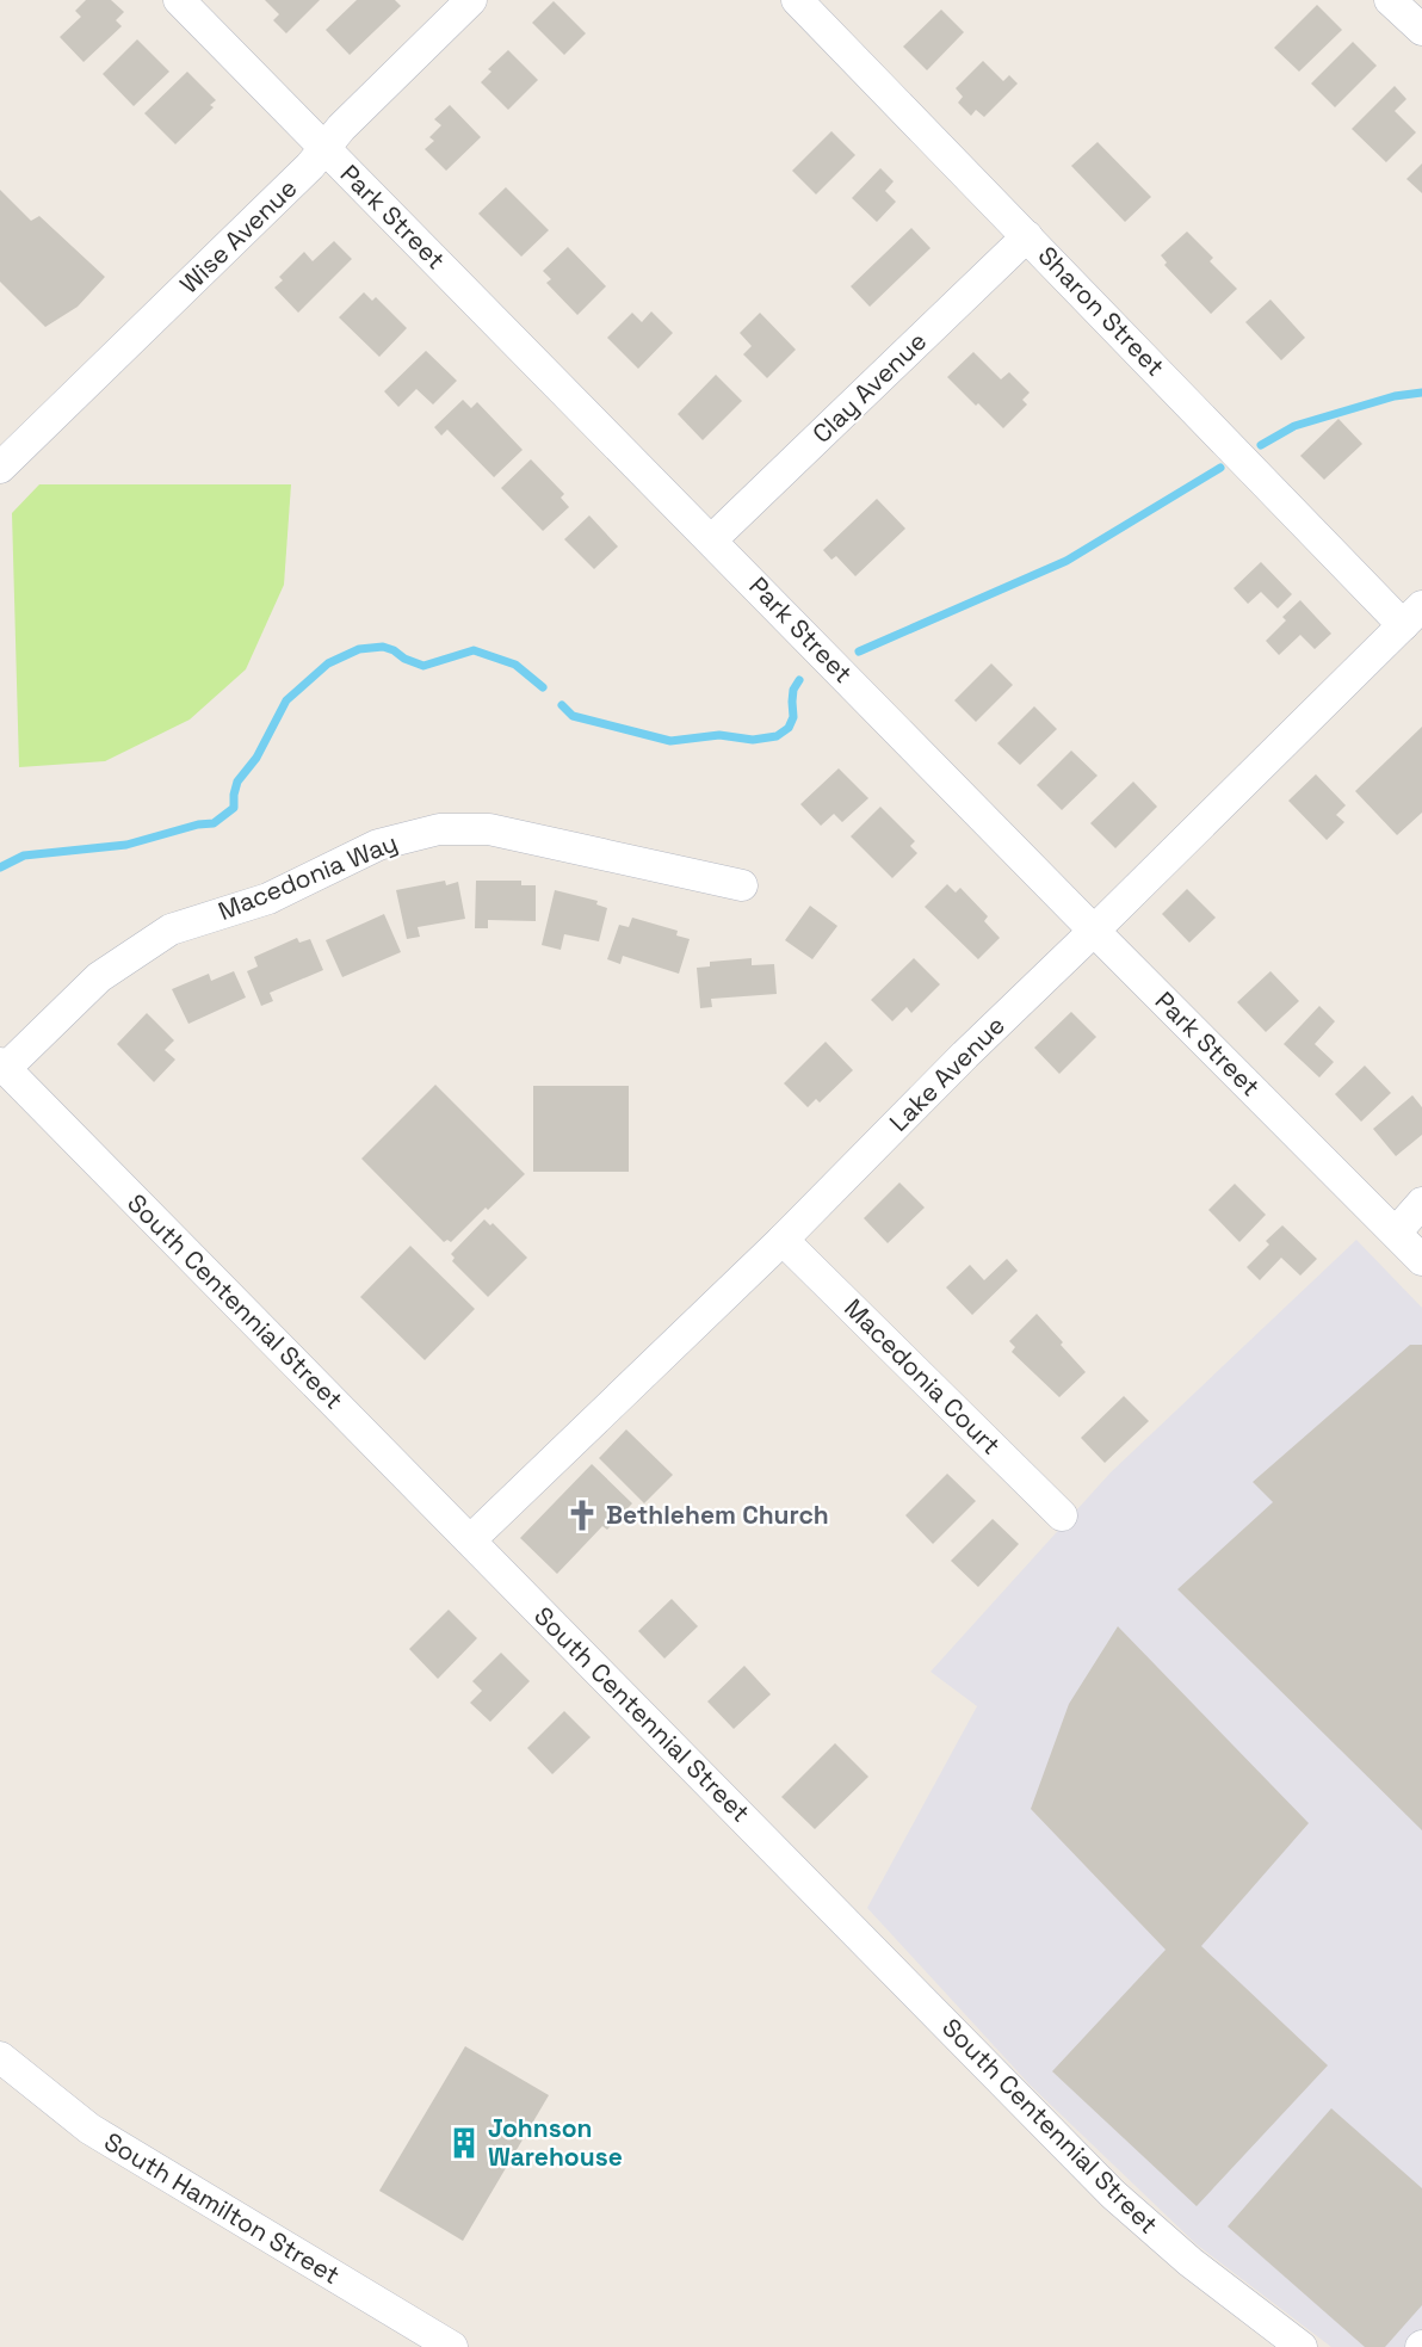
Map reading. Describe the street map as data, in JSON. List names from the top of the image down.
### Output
{
  "streets": {
    "street": [
      "Park Street",
      "Wise Avenue",
      "Sharon Street",
      "Clay Avenue",
      "Macedonia Way",
      "Lake Avenue",
      "South Centennial Street",
      "Macedonia Court",
      "South Hamilton Street"
    ]
  },
  "crossings": [
    ["Park Street", "Wise Avenue"],
    ["Park Street", "Clay Avenue"],
    ["Park Street", "Lake Avenue"],
    ["Sharon Street", "Clay Avenue"],
    ["Sharon Street", "Lake Avenue"],
    ["Macedonia Way", "South Centennial Street"],
    ["Lake Avenue", "South Centennial Street"],
    ["Lake Avenue", "Macedonia Court"]
  ],
  "places": {
    "church": ["Bethlehem Church"],
    "building": ["Johnson Warehouse"]
  }
}
